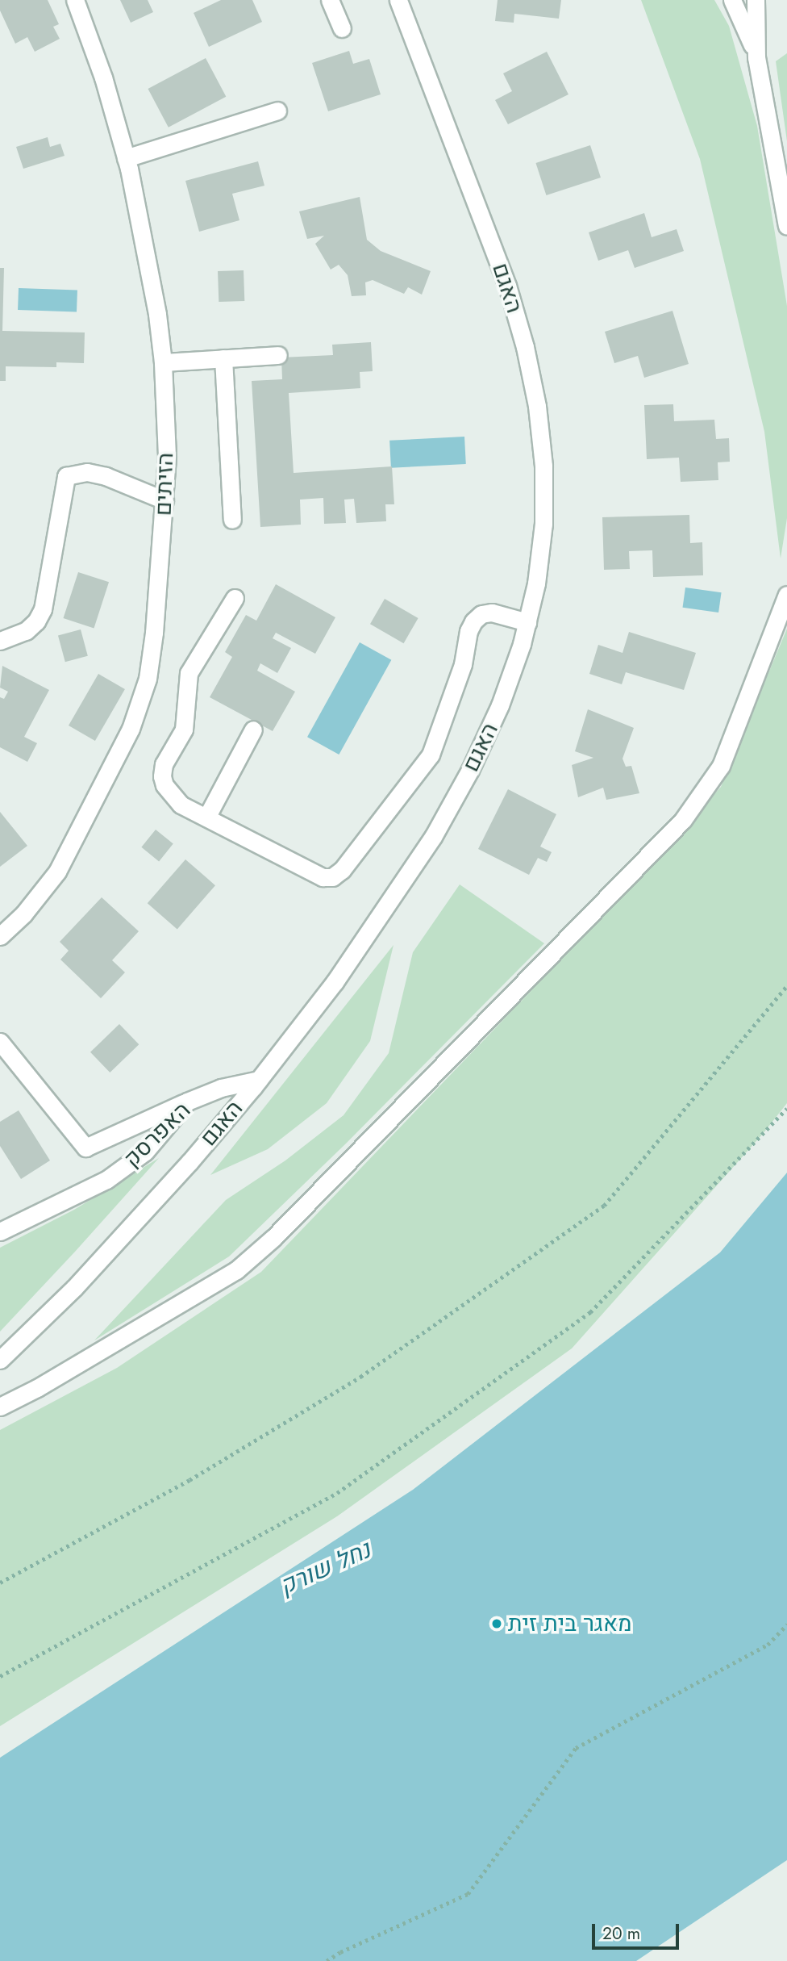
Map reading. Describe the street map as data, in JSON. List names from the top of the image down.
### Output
{
  "streets": {
    "street": ["האגם", "הזיתים", "האפרסק"]
  },
  "crossings": [
    ["האגם", "האפרסק"]
  ],
  "water": ["נחל שורק"],
  "places": ["מאגר בית זית"],
  "scale_bar": "20 m"
}
